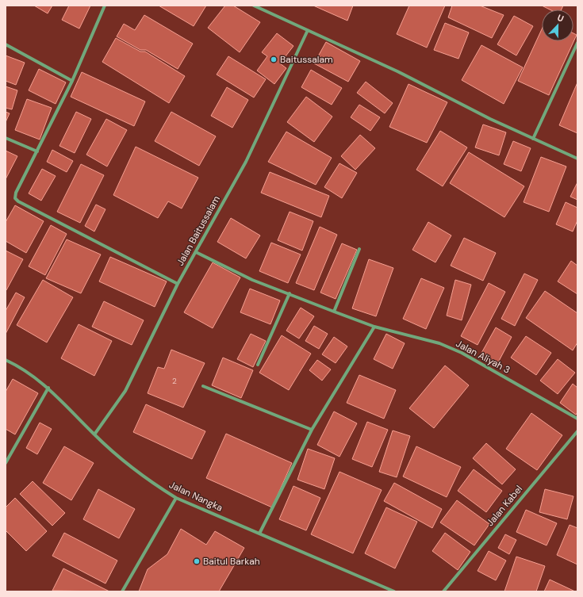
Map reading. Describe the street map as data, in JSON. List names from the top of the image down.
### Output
{
  "streets": {
    "street": [
      "Jalan Baitussalam",
      "Jalan Aliyah 3",
      "Jalan Nangka",
      "Jalan Kabel"
    ]
  },
  "crossings": [
    ["Jalan Baitussalam", "Jalan Aliyah 3"],
    ["Jalan Baitussalam", "Jalan Nangka"]
  ],
  "places": ["Baitussalam", "Baitul Barkah"],
  "house_numbers": ["2"],
  "north": "top"
}
